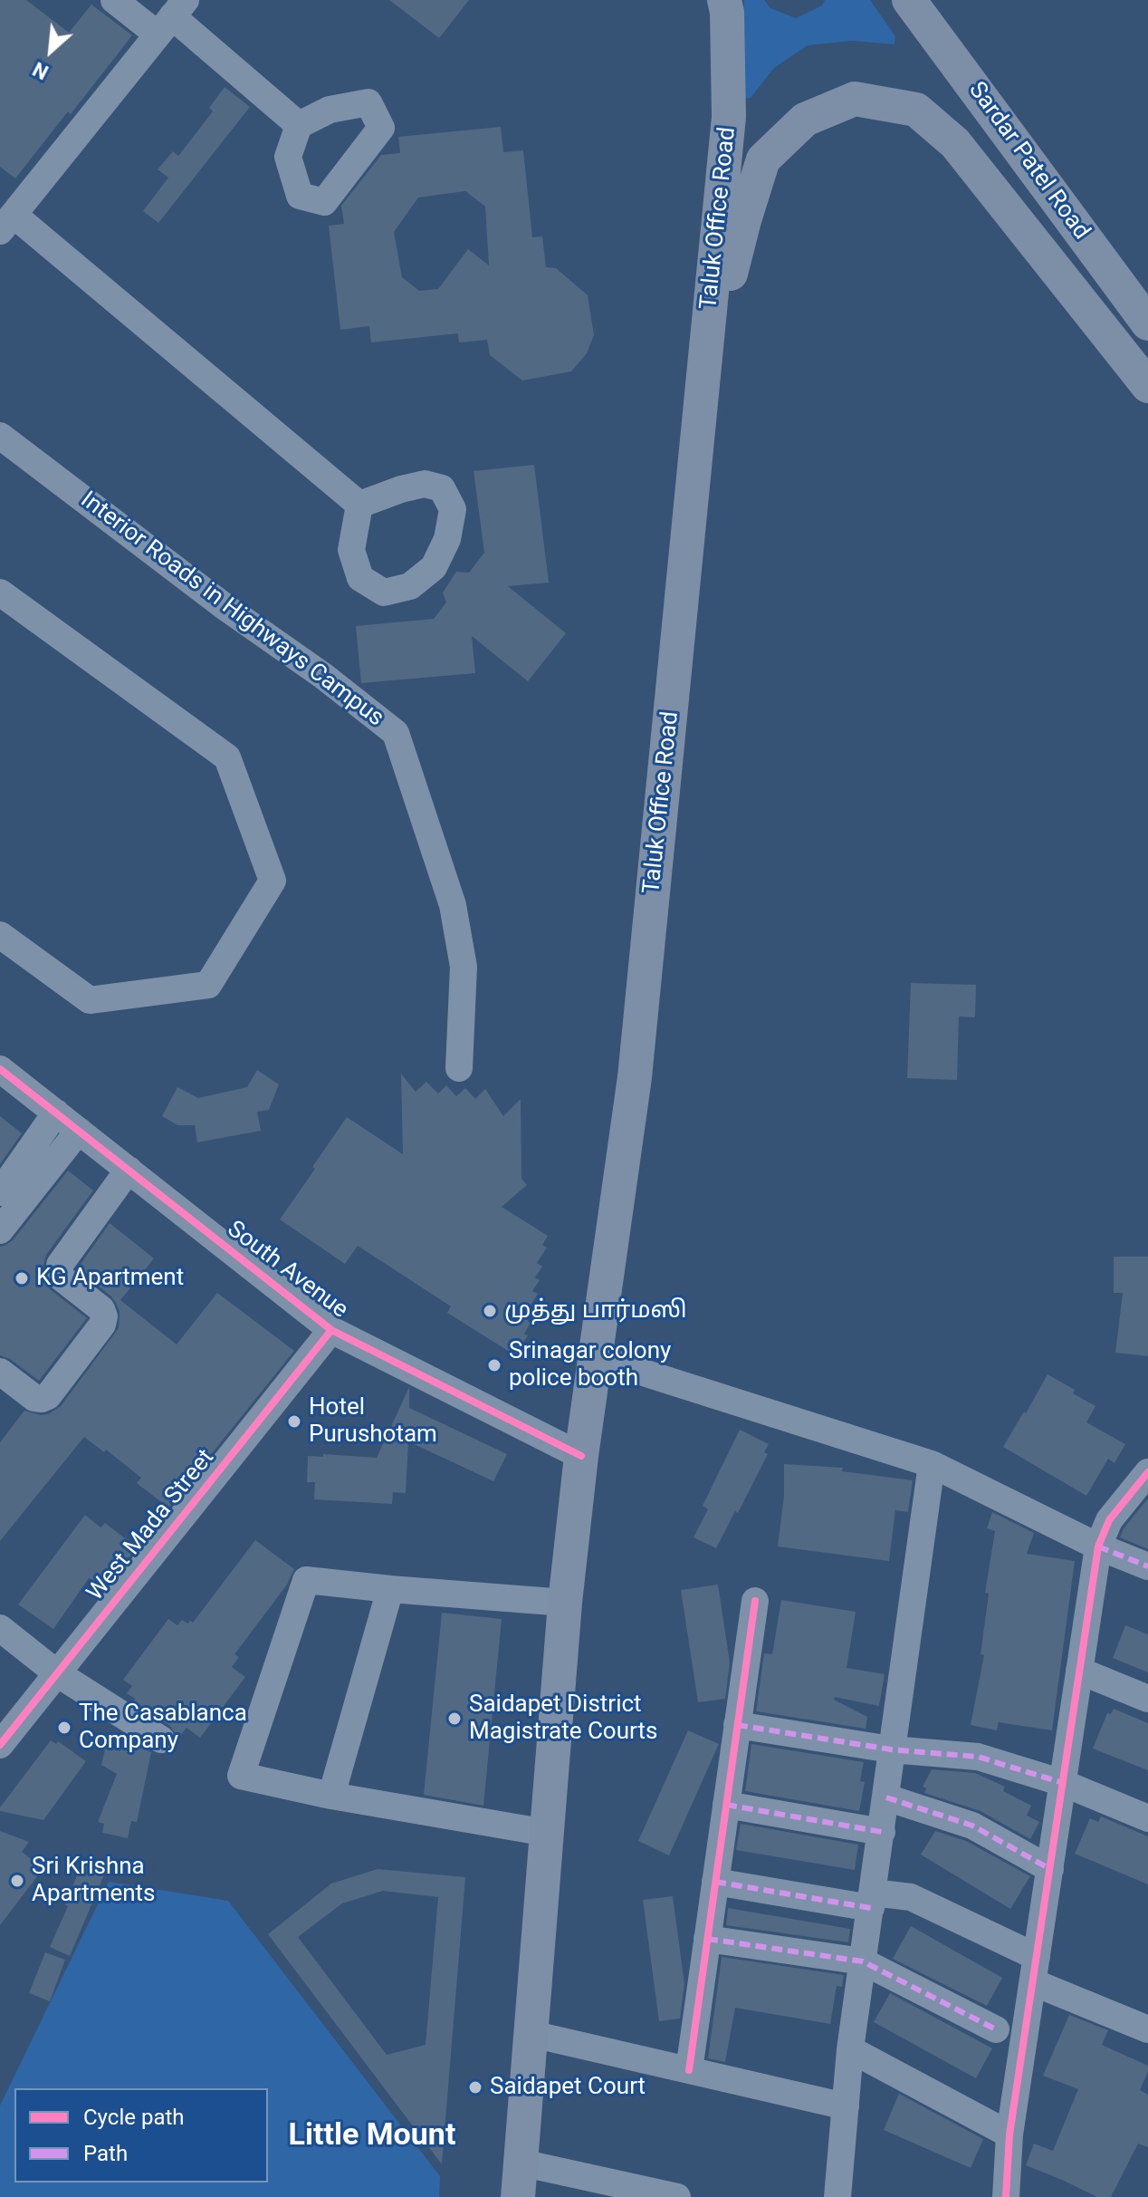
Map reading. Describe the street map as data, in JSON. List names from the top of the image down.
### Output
{
  "streets": {
    "main road": ["Sardar Patel Road", "Taluk Office Road"],
    "street": ["Interior Roads in Highways Campus", "South Avenue", "West Mada Street"]
  },
  "crossings": [
    ["Taluk Office Road", "South Avenue"],
    ["South Avenue", "West Mada Street"]
  ],
  "districts": ["Little Mount"],
  "places": [
    "KG Apartment",
    "முத்து பார்மஸி",
    "Srinagar colony police booth",
    "Hotel Purushotam",
    "Saidapet District Magistrate Courts",
    "The Casablanca Company",
    "Sri Krishna Apartments",
    "Saidapet Court"
  ],
  "legend": ["Cycle path", "Path"],
  "north": "bottom left"
}
